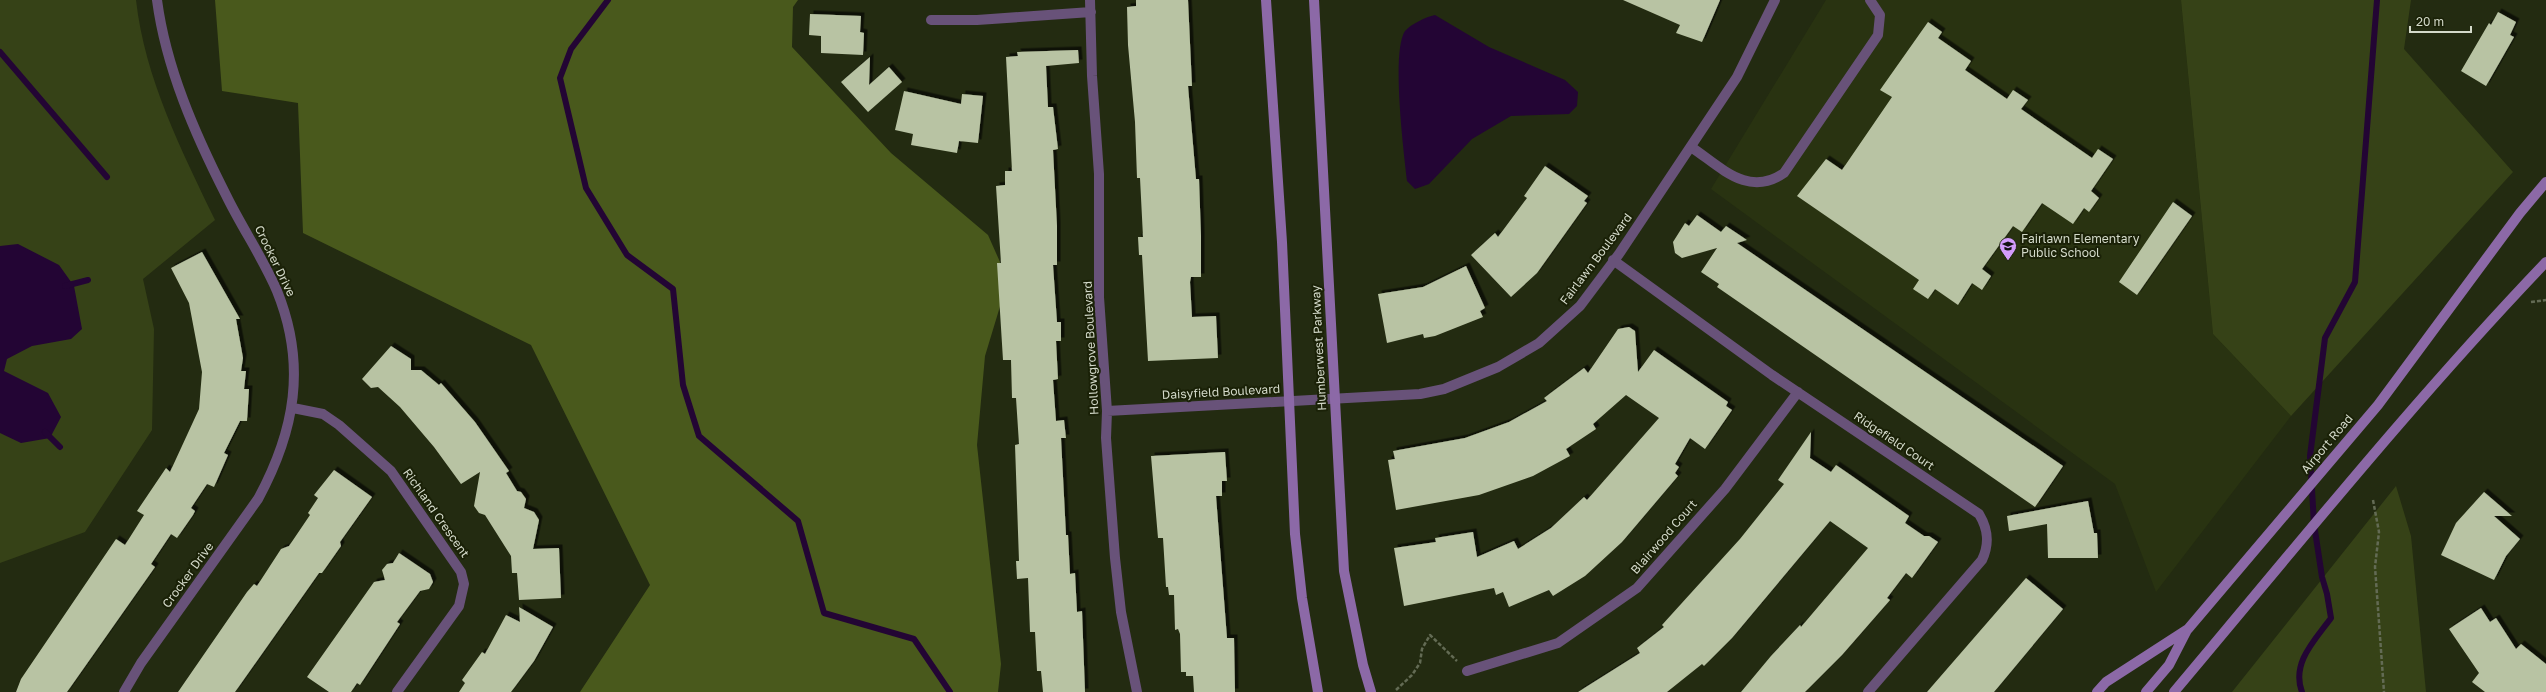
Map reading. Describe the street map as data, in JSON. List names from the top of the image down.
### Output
{
  "streets": {
    "main road": ["Humberwest Parkway", "Airport Road"],
    "street": [
      "Fairlawn Boulevard",
      "Crocker Drive",
      "Hollowgrove Boulevard",
      "Daisyfield Boulevard",
      "Ridgefield Court",
      "Richland Crescent",
      "Blairwood Court"
    ]
  },
  "crossings": [
    ["Fairlawn Boulevard", "Humberwest Parkway"],
    ["Fairlawn Boulevard", "Daisyfield Boulevard"],
    ["Fairlawn Boulevard", "Ridgefield Court"],
    ["Crocker Drive", "Richland Crescent"],
    ["Hollowgrove Boulevard", "Daisyfield Boulevard"],
    ["Humberwest Parkway", "Daisyfield Boulevard"],
    ["Ridgefield Court", "Blairwood Court"]
  ],
  "places": {
    "school or university": ["Fairlawn Elementary Public School"]
  },
  "scale_bar": "20 m"
}
